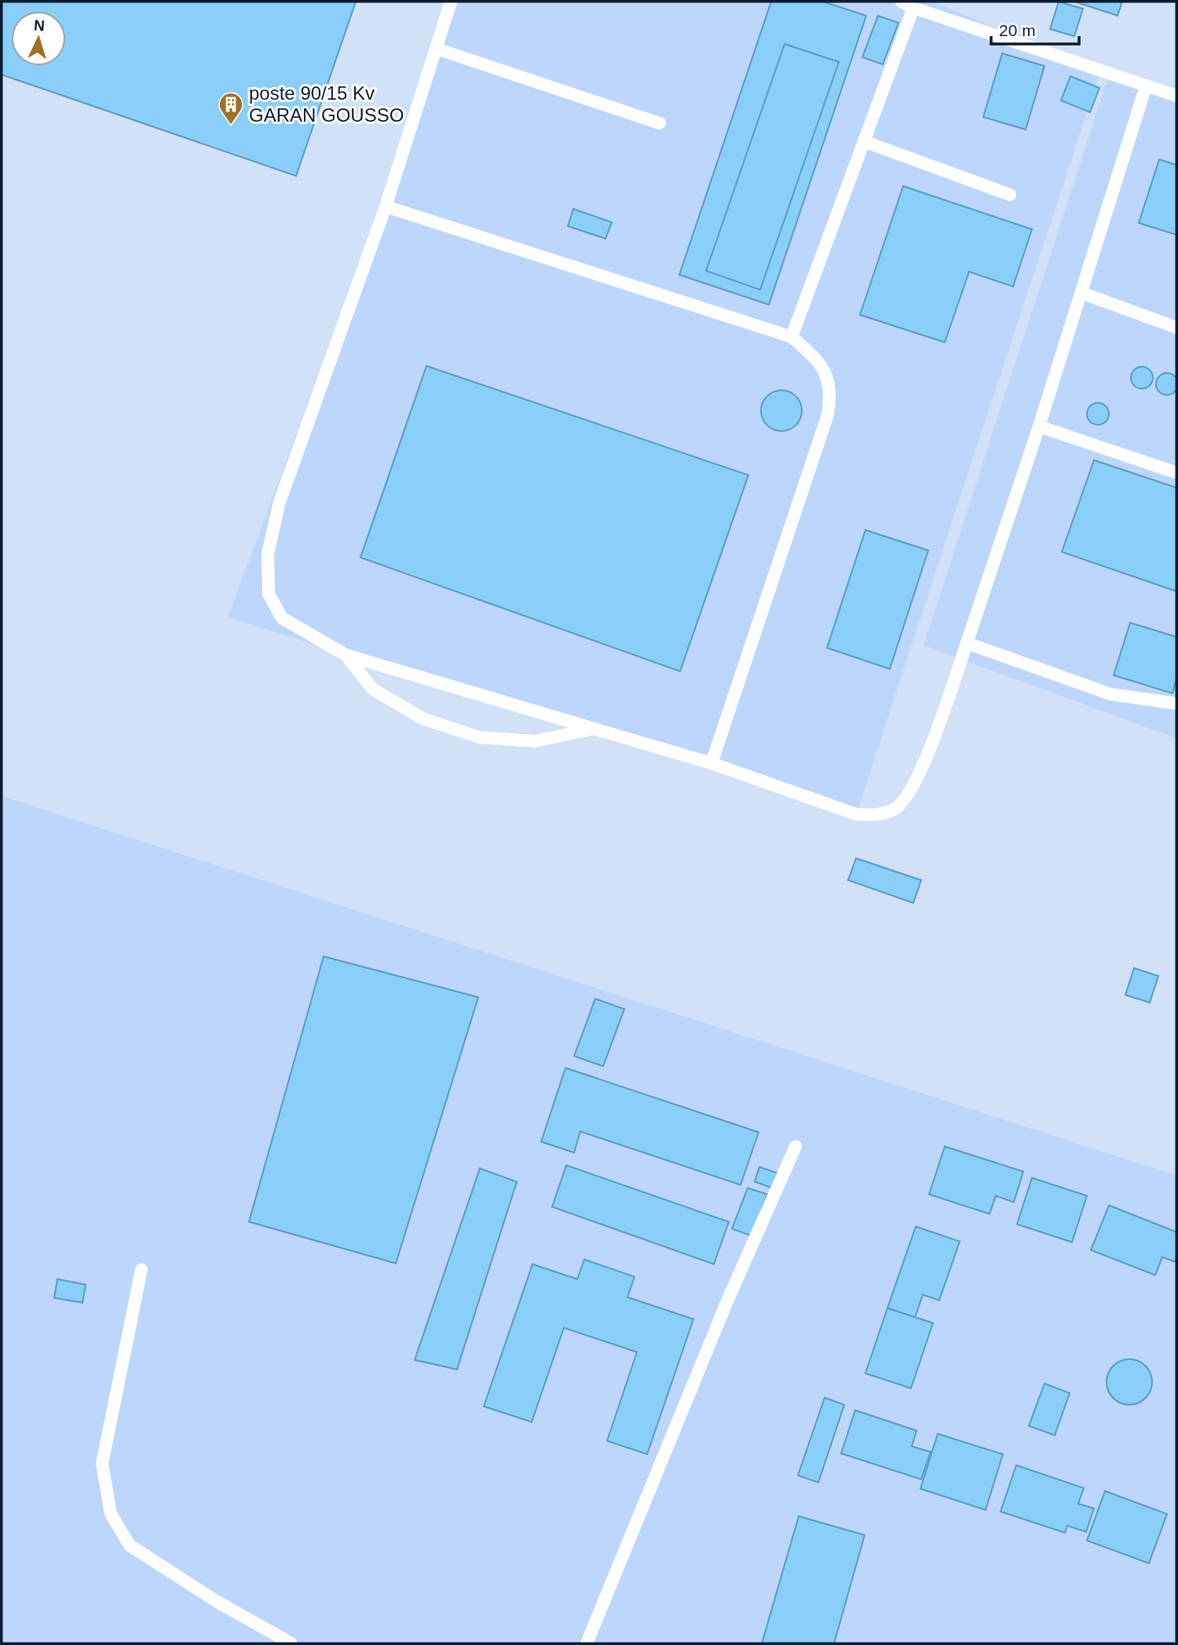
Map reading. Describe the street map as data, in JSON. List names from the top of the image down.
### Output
{
  "places": {
    "building": ["poste 90/15 Kv GARAN GOUSSO"]
  },
  "scale_bar": "20 m",
  "north": "top"
}
